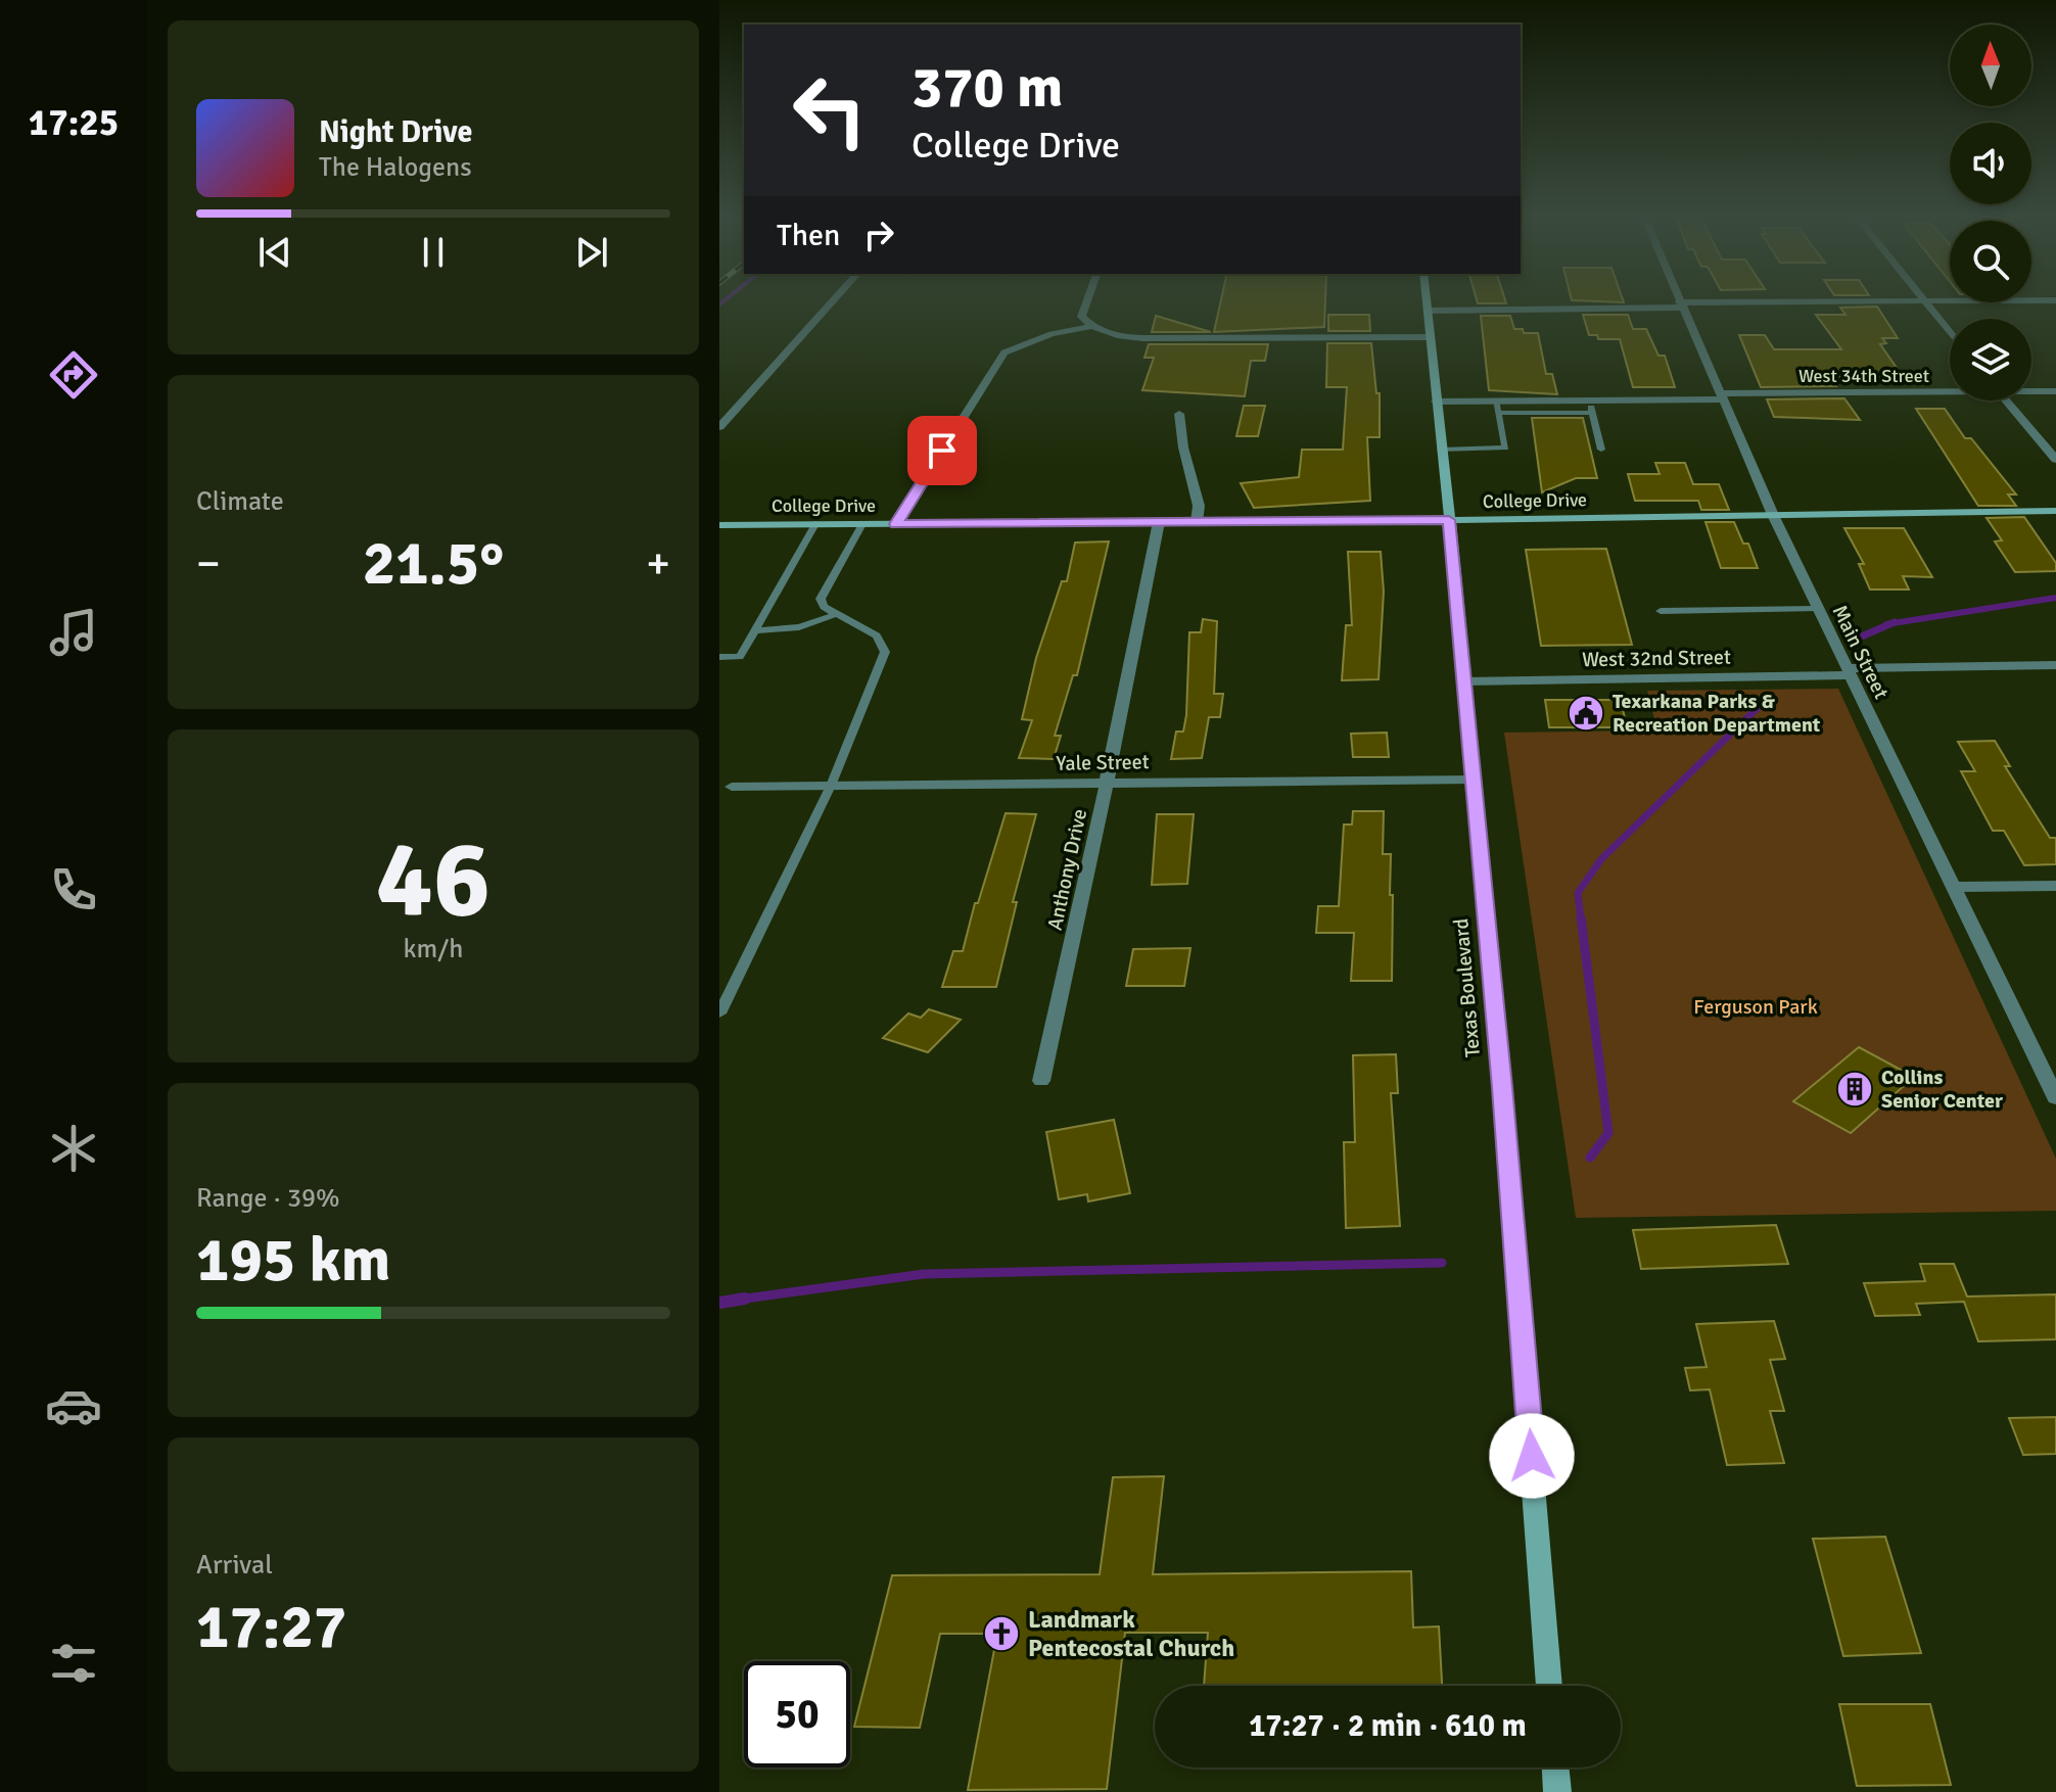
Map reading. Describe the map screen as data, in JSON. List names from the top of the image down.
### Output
{
  "streets": {
    "main road": ["College Drive", "Texas Boulevard"],
    "street": [
      "West 34th Street",
      "Main Street",
      "West 32nd Street",
      "Yale Street",
      "Anthony Drive"
    ]
  },
  "crossings": [
    ["West 34th Street", "Main Street"],
    ["West 34th Street", "Texas Boulevard"],
    ["College Drive", "Main Street"],
    ["College Drive", "Anthony Drive"],
    ["College Drive", "Texas Boulevard"],
    ["Main Street", "West 32nd Street"],
    ["West 32nd Street", "Texas Boulevard"],
    ["Yale Street", "Anthony Drive"],
    ["Yale Street", "Texas Boulevard"]
  ],
  "parks": ["Ferguson Park"],
  "places": {
    "public building": ["Texarkana Parks & Recreation Department"],
    "building": ["Collins Senior Center"],
    "church": ["Landmark Pentecostal Church"]
  },
  "north": "top",
  "page": {
    "tabs": "17:25",
    "turn": ["370 m", "College Drive"],
    "song": ["Night Drive", "The Halogens"],
    "then": "Then",
    "tile": [
      "Climate",
      ["46", "km/h"],
      ["Range · 39%", "195 km"],
      ["Arrival", "17:27"]
    ],
    "heat": ["−", "21.5°", "+"],
    "limit": "50",
    "trip": "17:27 · 2 min · 610 m"
  }
}
